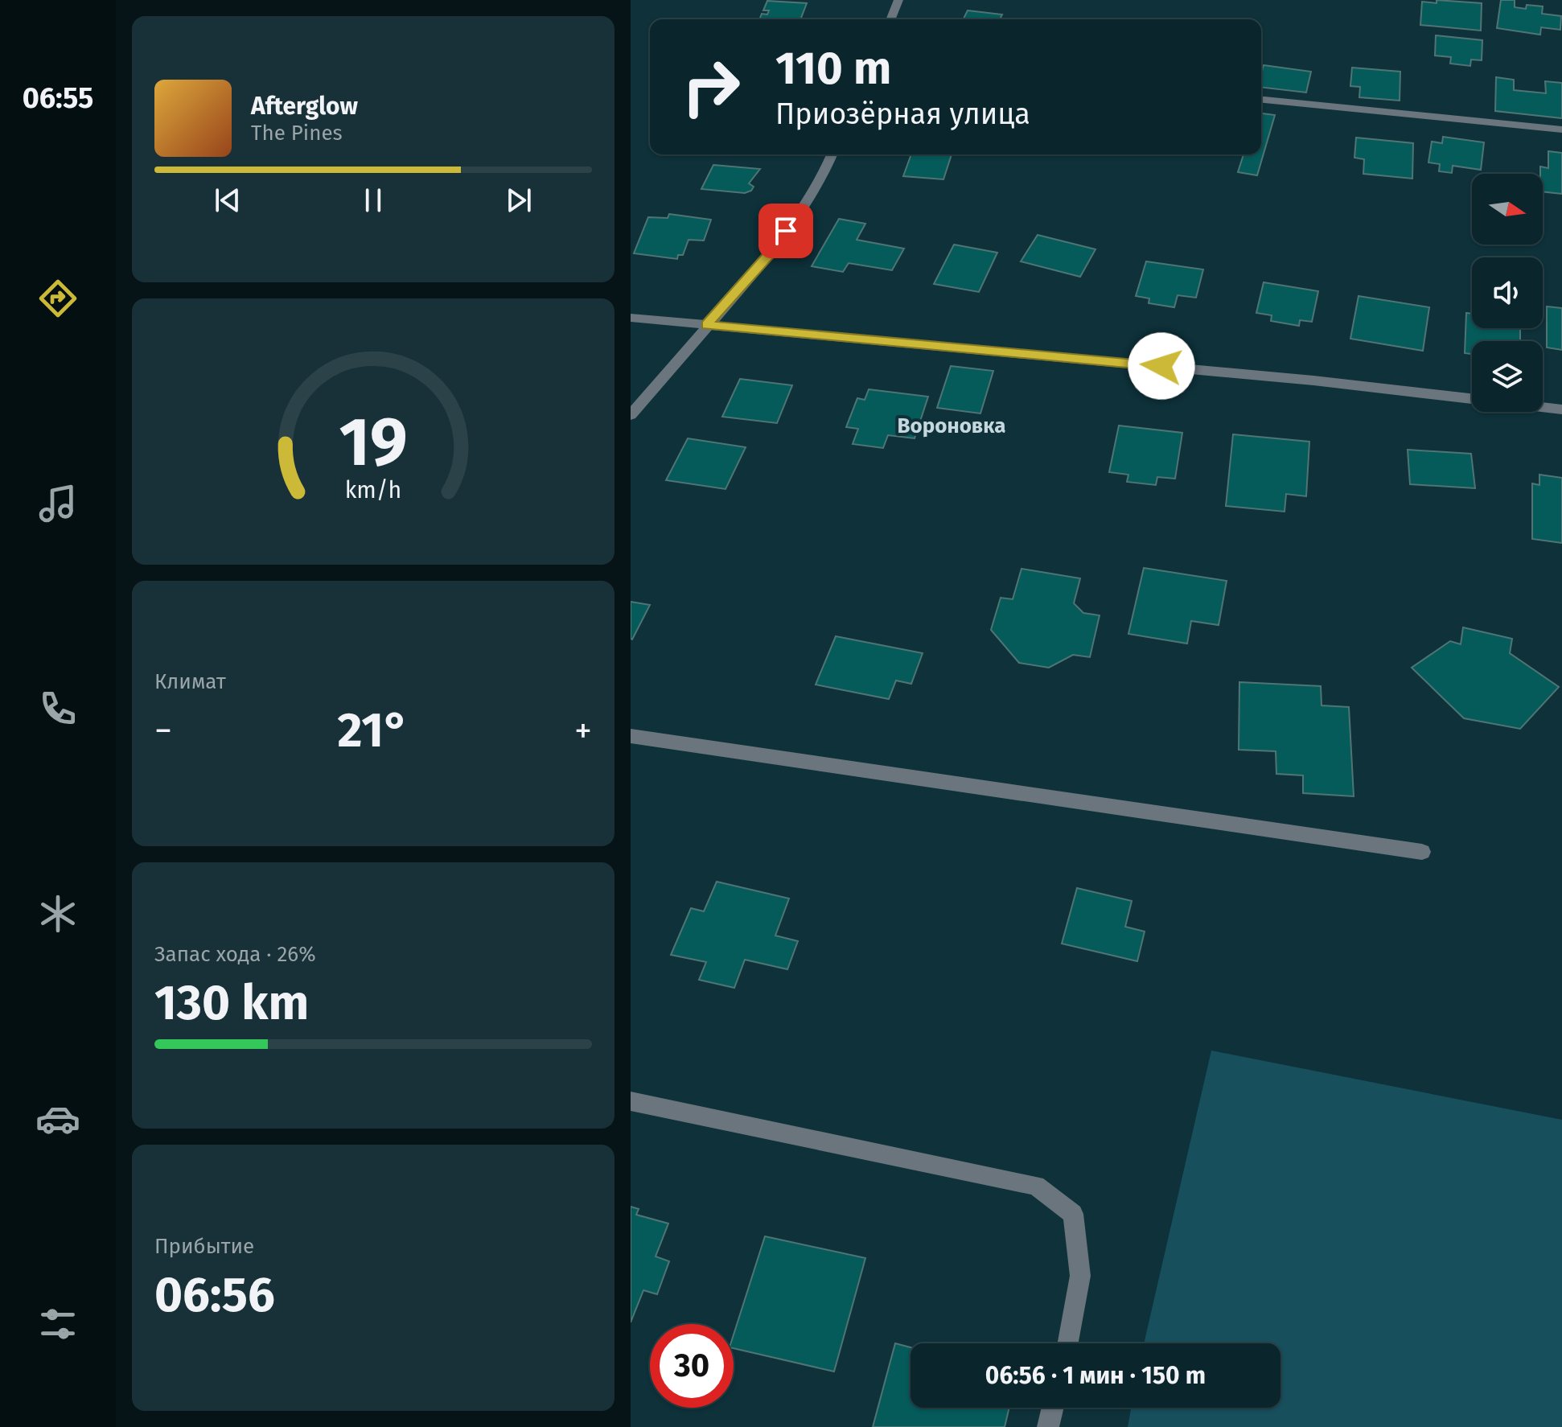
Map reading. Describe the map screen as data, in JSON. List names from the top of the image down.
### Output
{
  "districts": ["Вороновка"],
  "north": "right",
  "page": {
    "tabs": "06:55",
    "turn": ["110 m", "Приозёрная улица"],
    "song": ["Afterglow", "The Pines"],
    "tile": [
      "Климат",
      ["Запас хода · 26%", "130 km"],
      ["Прибытие", "06:56"]
    ],
    "heat": ["−", "21°", "+"],
    "limit": "30",
    "trip": "06:56 · 1 мин · 150 m",
    "gauge": ["19", "km/h"]
  }
}
